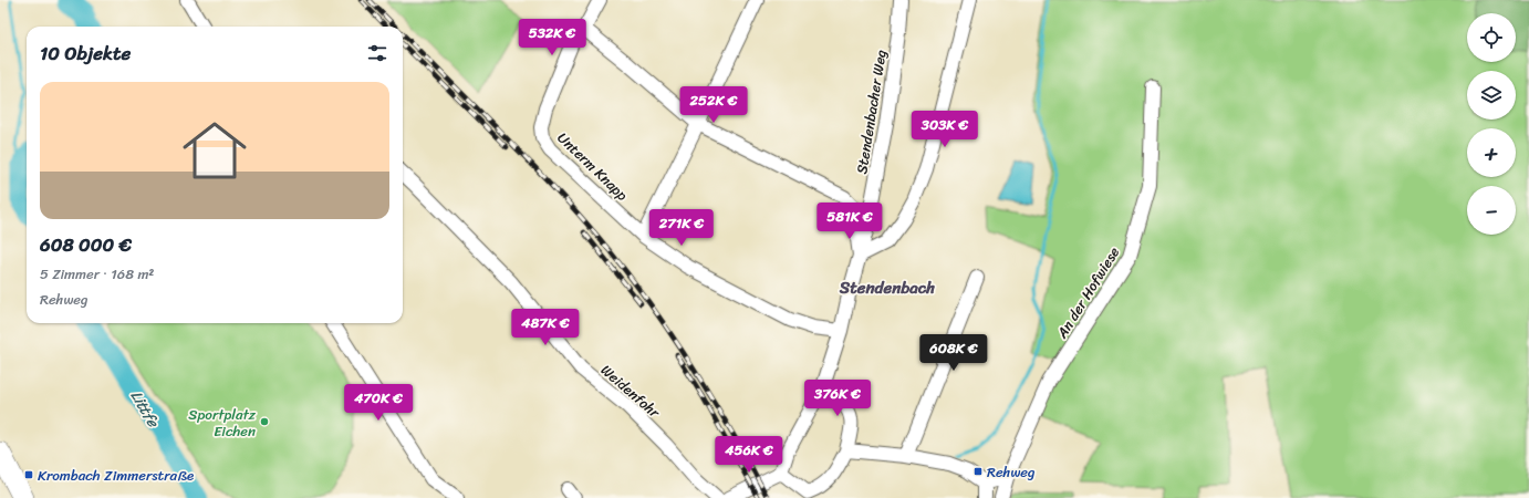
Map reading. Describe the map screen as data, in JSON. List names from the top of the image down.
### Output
{
  "streets": {
    "street": [
      "Stendenbacher Weg",
      "Unterm Knapp",
      "An der Hofwiese",
      "Weidenfohr"
    ]
  },
  "crossings": [
    ["Stendenbacher Weg", "Unterm Knapp"]
  ],
  "districts": ["Stendenbach"],
  "water": ["Littfe"],
  "places": {
    "other": ["Sportplatz Eichen"],
    "transit": ["Rehweg", "Krombach Zimmerstraße"]
  },
  "page": {
    "map_buttons": ["+", "−"],
    "price": [
      "532K €",
      "252K €",
      "303K €",
      "581K €",
      "271K €",
      "487K €",
      "608K €",
      "376K €",
      "470K €",
      "456K €"
    ],
    "heading": "10 Objekte",
    "list": [
      {
        "name": "608 000 €",
        "note": "5 Zimmer · 168 m² · Rehweg"
      }
    ]
  }
}
